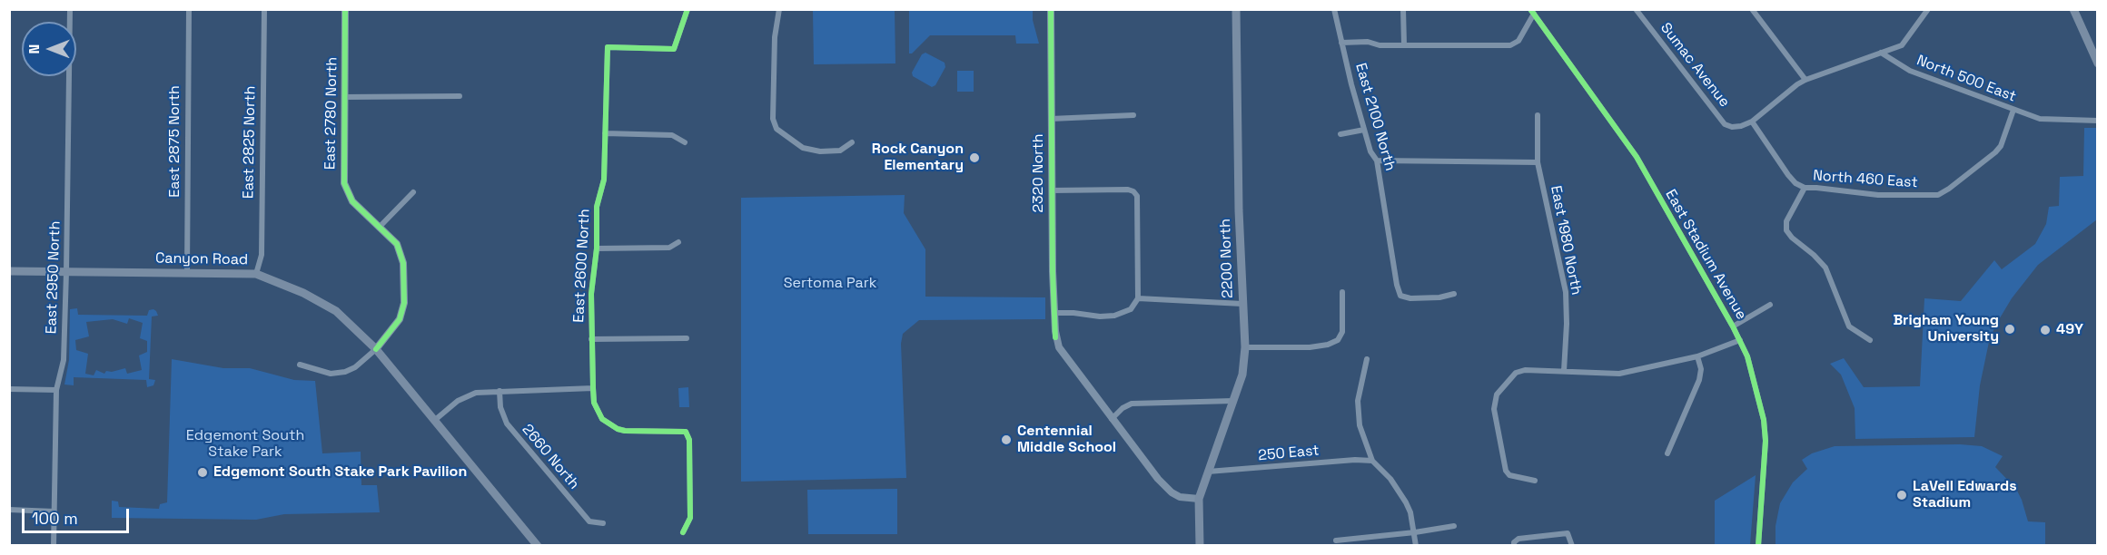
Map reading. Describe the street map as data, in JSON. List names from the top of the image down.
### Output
{
  "streets": {
    "main road": ["2200 North", "Canyon Road"],
    "street": [
      "Sumac Avenue",
      "North 500 East",
      "East 2780 North",
      "East 2100 North",
      "East 2875 North",
      "East 2825 North",
      "2320 North",
      "North 460 East",
      "East 1980 North",
      "East Stadium Avenue",
      "East 2600 North",
      "East 2950 North",
      "250 East",
      "2660 North"
    ]
  },
  "crossings": [
    ["North 500 East", "North 460 East"],
    ["East 2780 North", "Canyon Road"],
    ["East 2875 North", "Canyon Road"],
    ["East 2825 North", "Canyon Road"],
    ["2320 North", "2200 North"],
    ["2200 North", "250 East"],
    ["Canyon Road", "East 2950 North"]
  ],
  "parks": ["Sertoma Park", "Edgemont South Stake Park"],
  "places": [
    "Rock Canyon Elementary",
    "Brigham Young University",
    "49Y",
    "Centennial Middle School",
    "Edgemont South Stake Park Pavilion",
    "LaVell Edwards Stadium"
  ],
  "scale_bar": "100 m",
  "north": "left"
}
